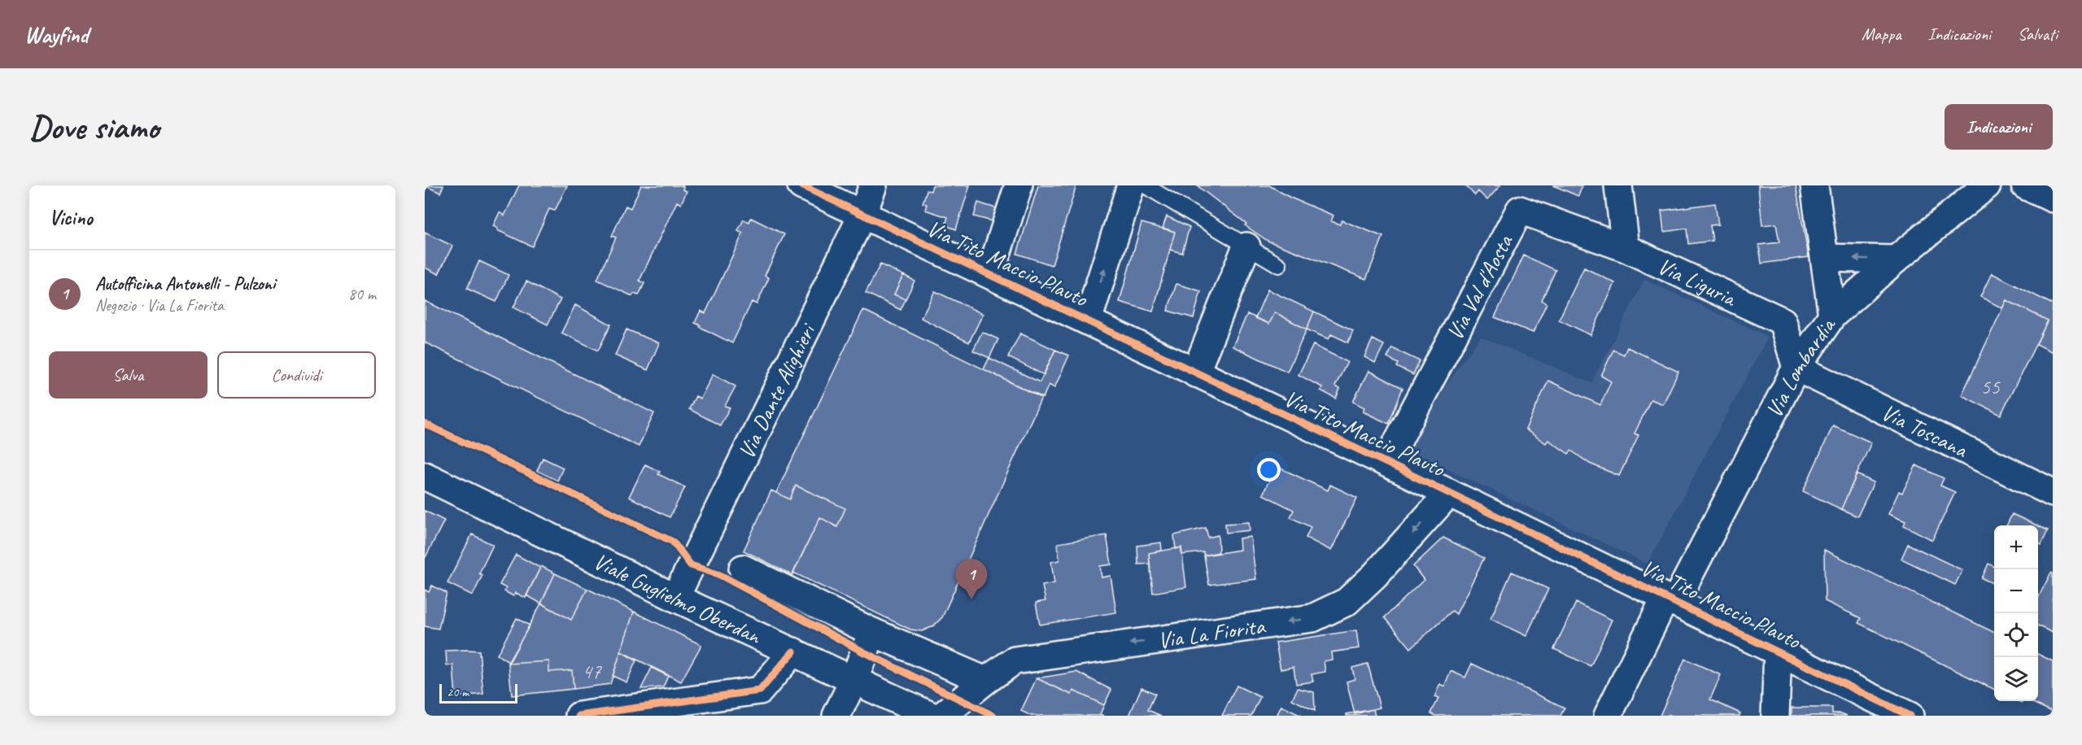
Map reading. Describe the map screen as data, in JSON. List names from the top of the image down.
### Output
{
  "streets": {
    "street": [
      "Via Tito Maccio Plauto",
      "Via Liguria",
      "Via Val d'Aosta",
      "Via Lombardia",
      "Via Dante Alighieri",
      "Via Toscana",
      "Viale Guglielmo Oberdan",
      "Via La Fiorita"
    ]
  },
  "crossings": [
    ["Via Tito Maccio Plauto", "Via Val d'Aosta"],
    ["Via Tito Maccio Plauto", "Via Lombardia"],
    ["Via Tito Maccio Plauto", "Via Dante Alighieri"],
    ["Via Tito Maccio Plauto", "Via La Fiorita"],
    ["Via Liguria", "Via Val d'Aosta"],
    ["Via Liguria", "Via Lombardia"],
    ["Via Liguria", "Via Toscana"],
    ["Via Lombardia", "Via Toscana"],
    ["Via Dante Alighieri", "Viale Guglielmo Oberdan"]
  ],
  "one_way": ["Via La Fiorita"],
  "house_numbers": ["55", "47"],
  "scale_bar": "20 m",
  "page": {
    "header": "Wayfind",
    "nav": ["Mappa", "Indicazioni", "Salvati"],
    "buttons": [
      "Indicazioni",
      ["Salva", "Condividi"]
    ],
    "title": "Dove siamo",
    "heading": "Vicino",
    "list": [
      {
        "mark": "1",
        "name": "Autofficina Antonelli - Pulzoni",
        "note": "Negozio · Via La Fiorita",
        "value": "80 m"
      }
    ],
    "map_buttons": ["+", "−"],
    "pins": "1",
    "scale": "20 m"
  }
}
